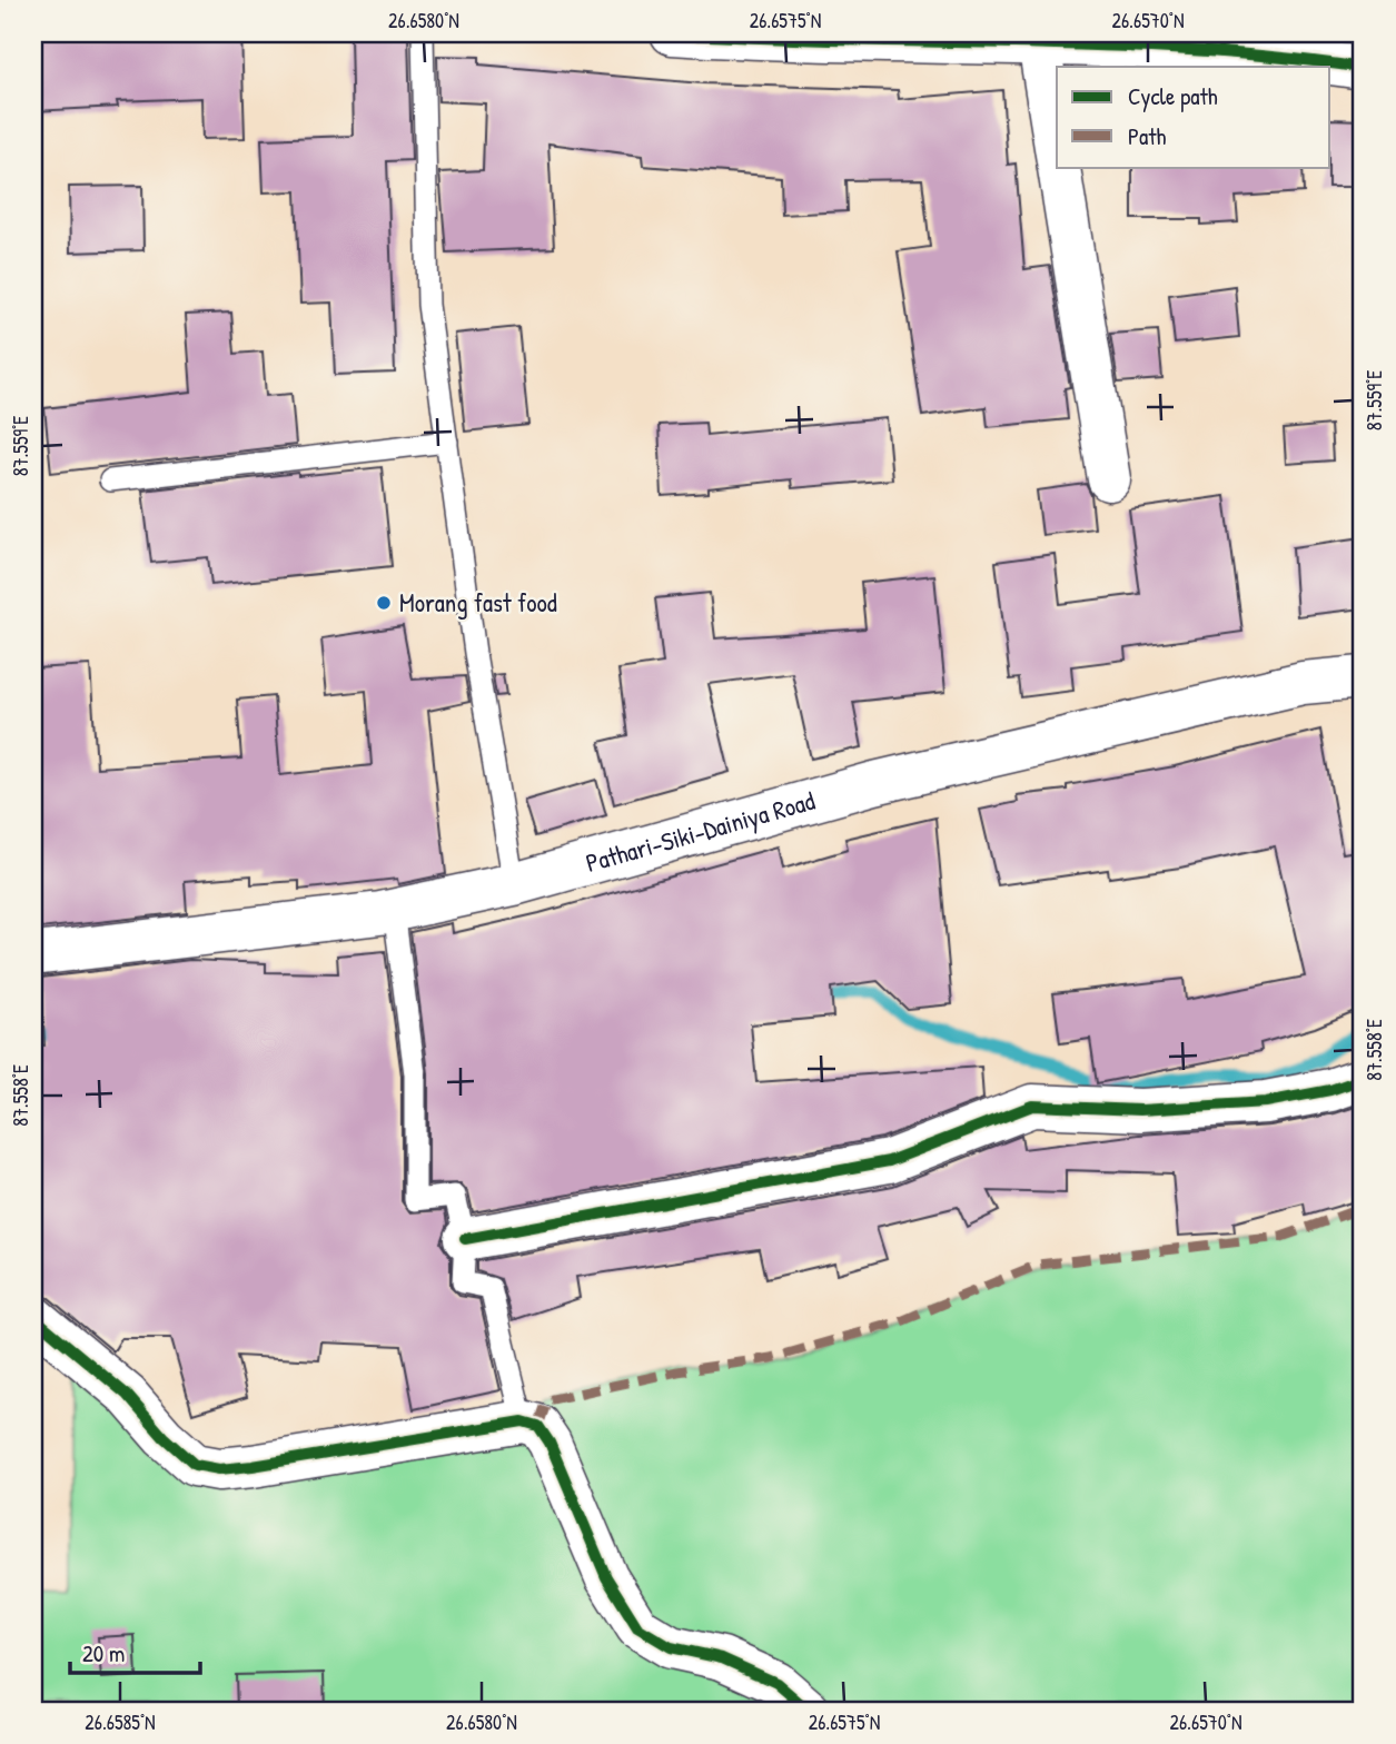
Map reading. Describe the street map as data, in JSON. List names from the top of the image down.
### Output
{
  "streets": {
    "street": ["Pathari-Siki-Dainiya Road"]
  },
  "places": ["Morang fast food"],
  "legend": ["Cycle path", "Path"],
  "scale_bar": "20 m",
  "coordinates": [
    "26.6580°N",
    "26.6575°N",
    "26.6570°N",
    "87.559°E",
    "87.558°E",
    "26.6585°N"
  ]
}
